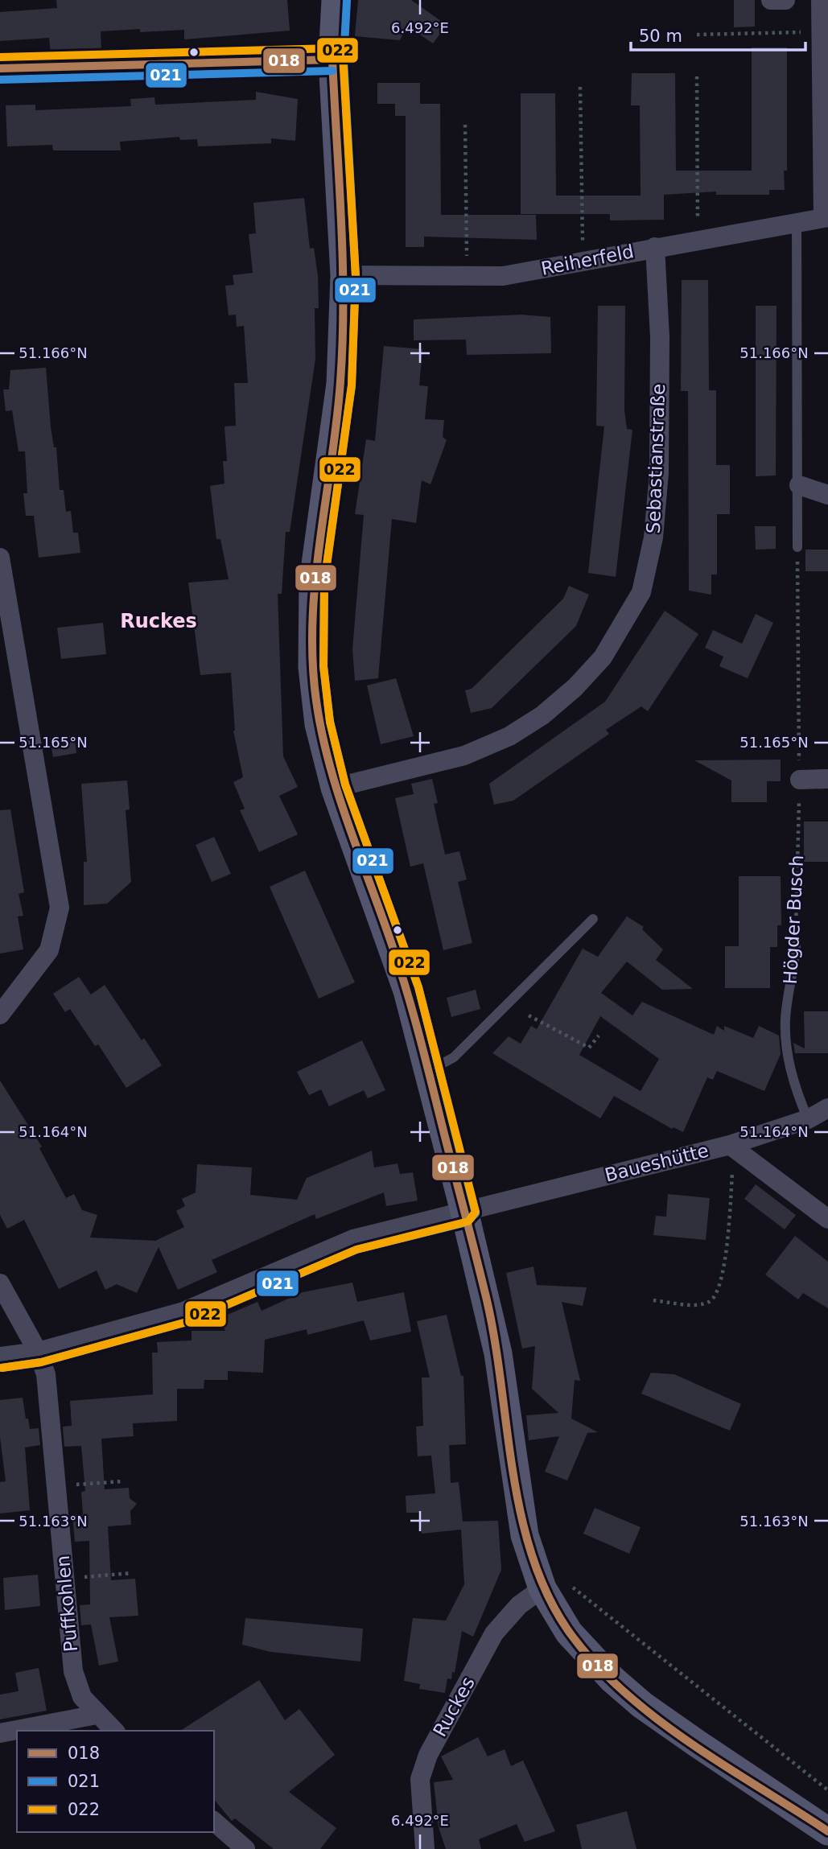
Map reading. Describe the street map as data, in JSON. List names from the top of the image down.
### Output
{
  "streets": {
    "street": [
      "Reiherfeld",
      "Sebastianstraße",
      "Baueshütte",
      "Puffkohlen",
      "Ruckes"
    ],
    "lane": ["Högder Busch"]
  },
  "crossings": [
    ["Reiherfeld", "Sebastianstraße"],
    ["Högder Busch", "Baueshütte"]
  ],
  "districts": ["Ruckes"],
  "lines": ["transit line 021", "transit line 022", "transit line 018"],
  "legend": ["018", "021", "022"],
  "scale_bar": "50 m",
  "coordinates": [
    "6.492°E",
    "51.166°N",
    "51.165°N",
    "51.164°N",
    "51.163°N"
  ]
}
